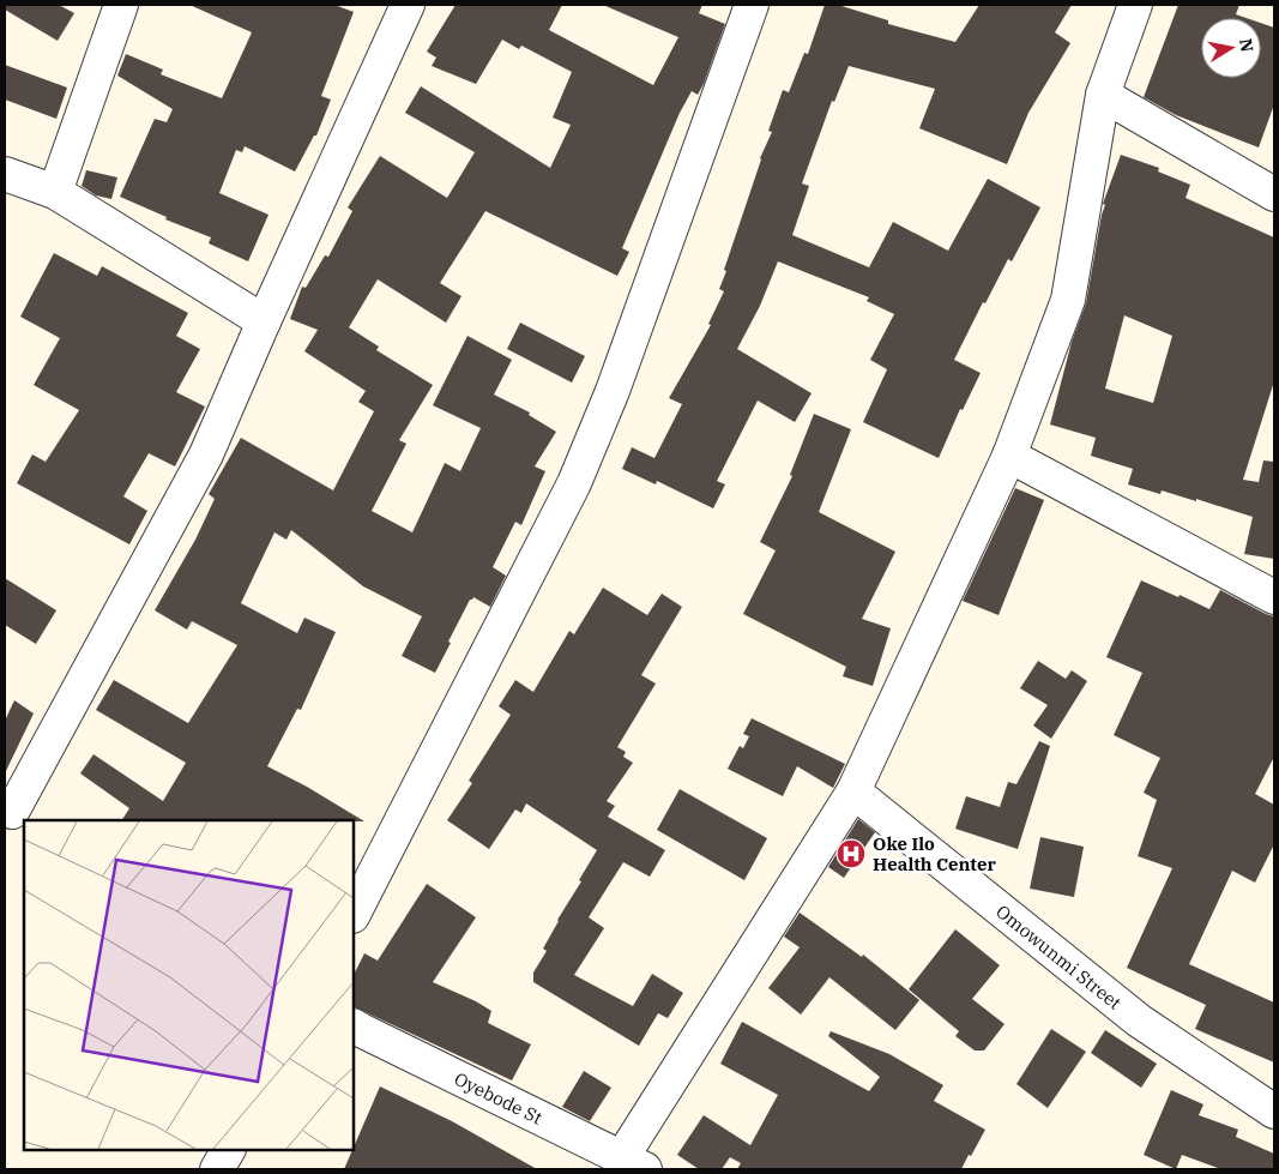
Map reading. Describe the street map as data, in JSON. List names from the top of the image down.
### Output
{
  "streets": {
    "street": ["Omowunmi Street", "Oyebode St"]
  },
  "places": {
    "hospital": ["Oke Ilo Health Center"]
  },
  "north": "right"
}
